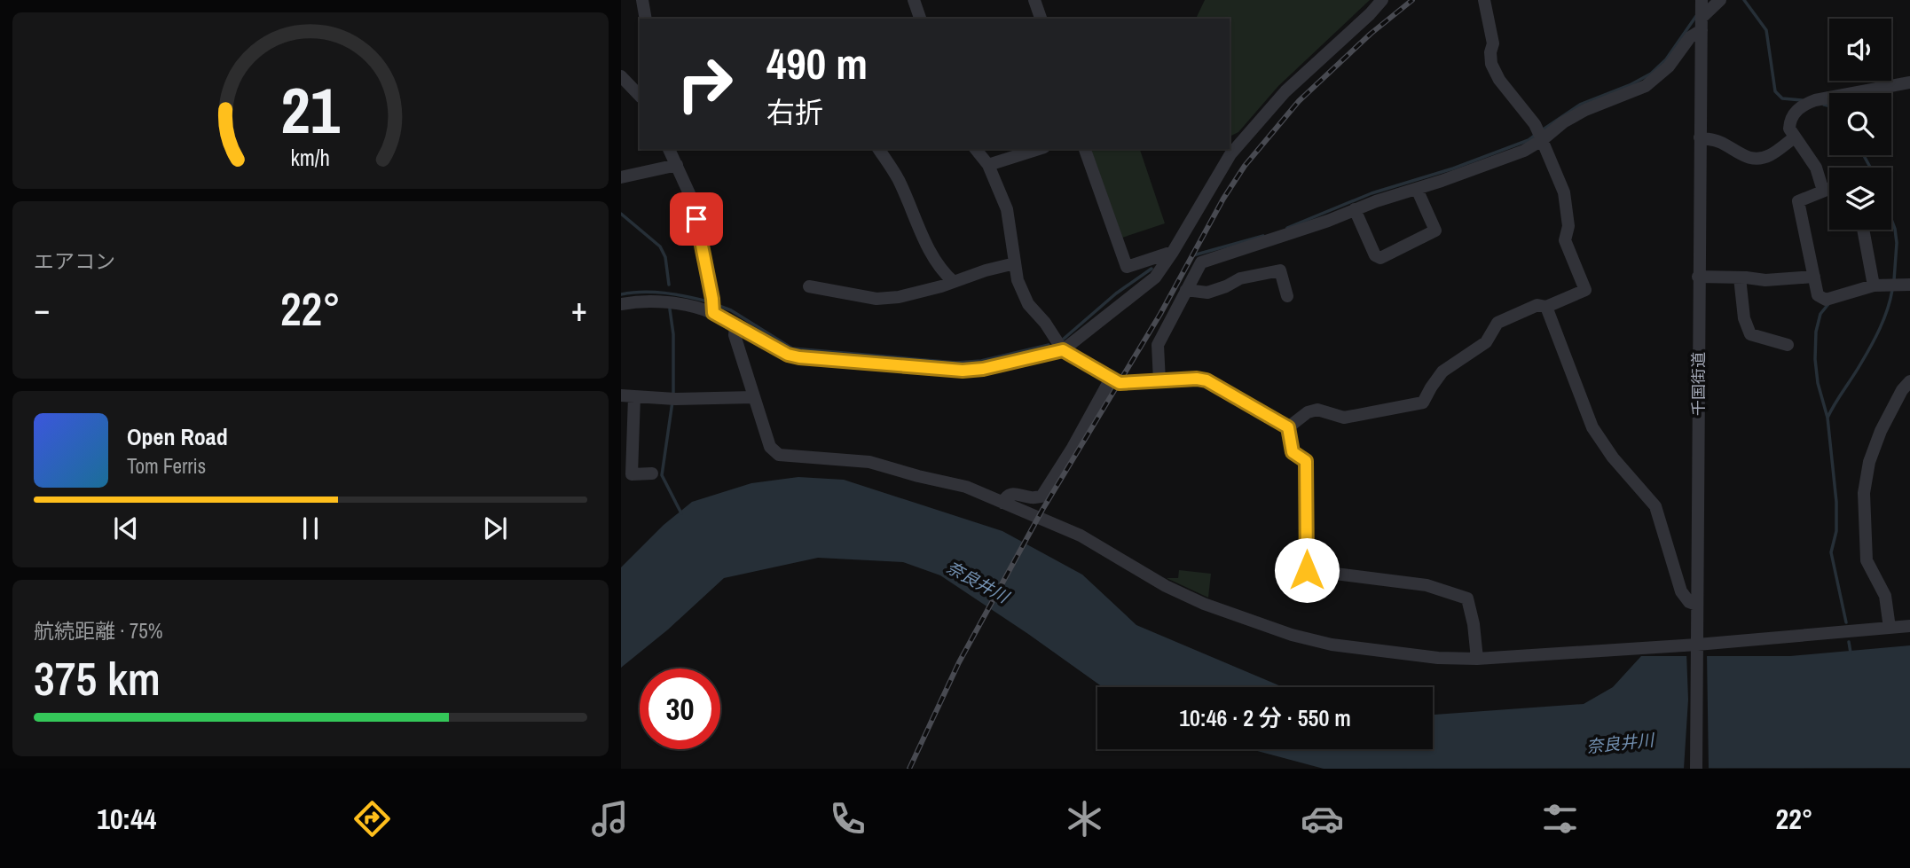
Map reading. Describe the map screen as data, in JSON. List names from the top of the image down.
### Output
{
  "streets": {
    "street": ["千国街道"]
  },
  "water": ["奈良井川"],
  "page": {
    "turn": ["490 m", "右折"],
    "tile": [
      "エアコン",
      ["航続距離 · 75%", "375 km"]
    ],
    "heat": ["−", "22°", "+"],
    "song": ["Open Road", "Tom Ferris"],
    "limit": "30",
    "trip": "10:46 · 2 分 · 550 m",
    "tabs": ["10:44", "22°"],
    "gauge": ["21", "km/h"]
  }
}
